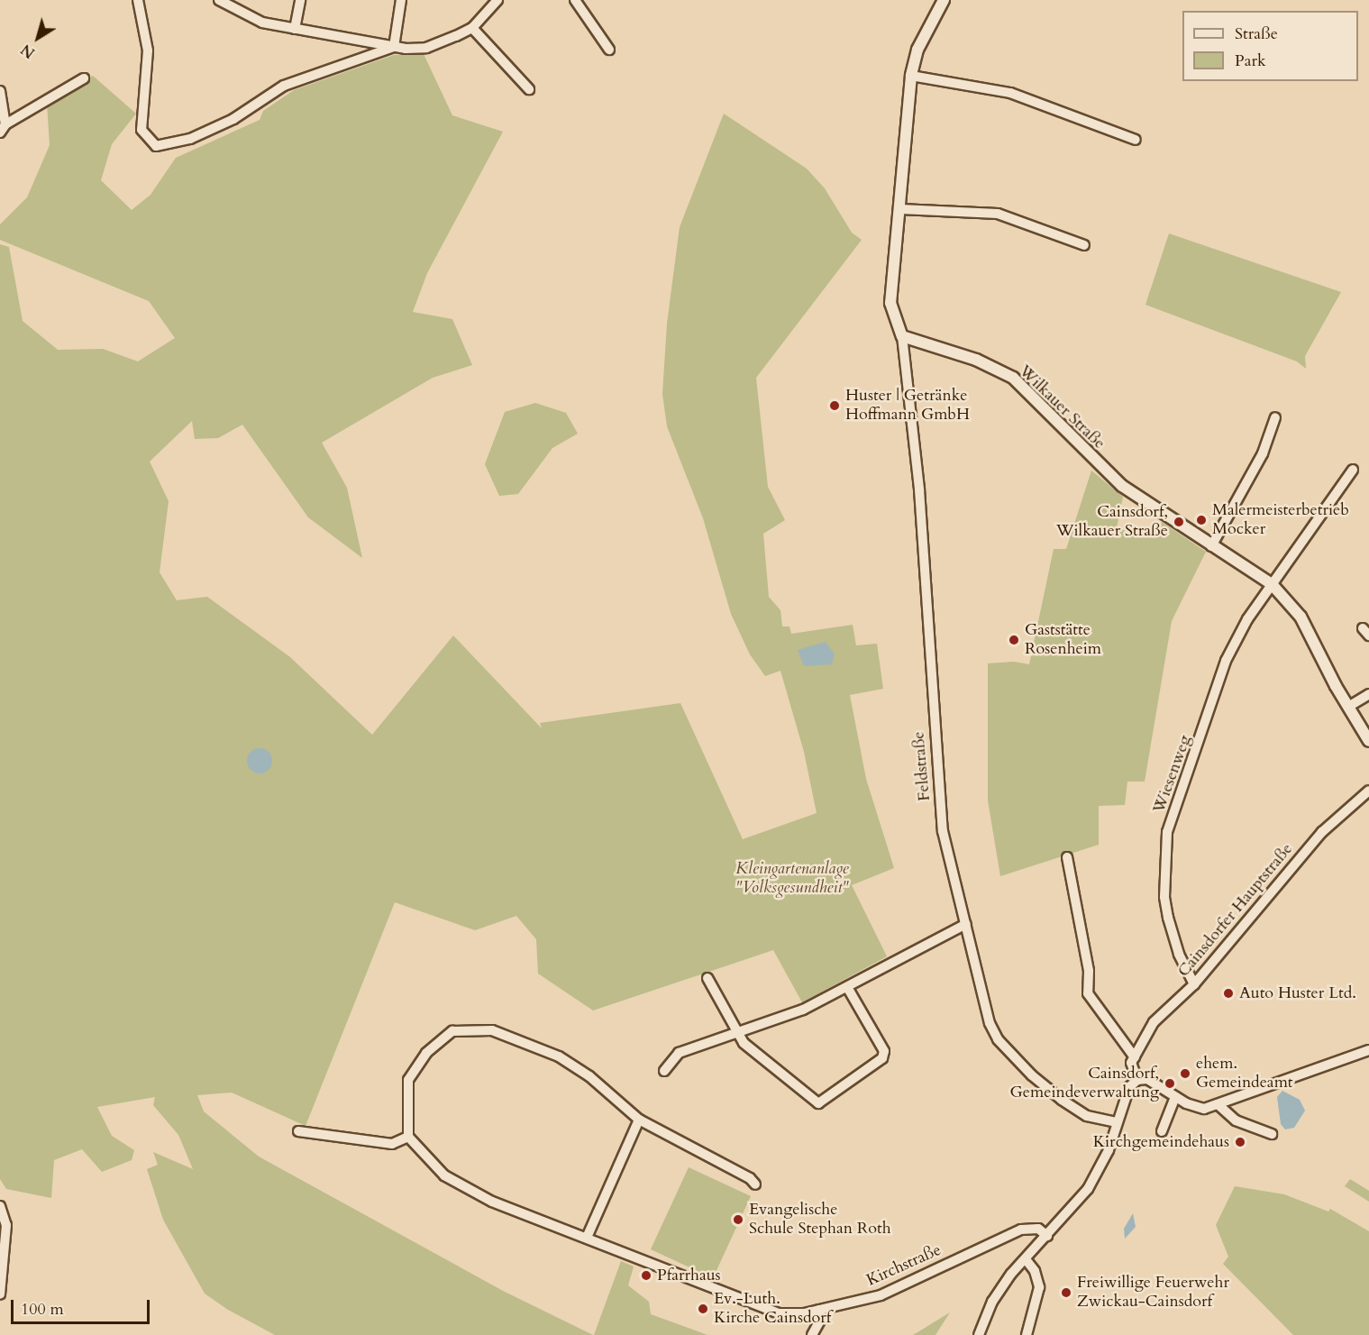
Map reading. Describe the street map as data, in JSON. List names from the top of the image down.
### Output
{
  "streets": {
    "street": [
      "Wilkauer Straße",
      "Feldstraße",
      "Wiesenweg",
      "Cainsdorfer Hauptstraße",
      "Kirchstraße"
    ]
  },
  "crossings": [
    ["Wilkauer Straße", "Feldstraße"],
    ["Wilkauer Straße", "Wiesenweg"],
    ["Wiesenweg", "Cainsdorfer Hauptstraße"]
  ],
  "parks": ["Kleingartenanlage \"Volksgesundheit\""],
  "places": [
    "Huster | Getränke Hoffmann GmbH",
    "Malermeisterbetrieb Mocker",
    "Cainsdorf, Wilkauer Straße",
    "Gaststätte Rosenheim",
    "Auto Huster Ltd.",
    "ehem. Gemeindeamt",
    "Cainsdorf, Gemeindeverwaltung",
    "Kirchgemeindehaus",
    "Evangelische Schule Stephan Roth",
    "Pfarrhaus",
    "Freiwillige Feuerwehr Zwickau-Cainsdorf",
    "Ev.-Luth. Kirche Cainsdorf"
  ],
  "legend": ["Straße", "Park"],
  "scale_bar": "100 m",
  "north": "bottom left"
}
